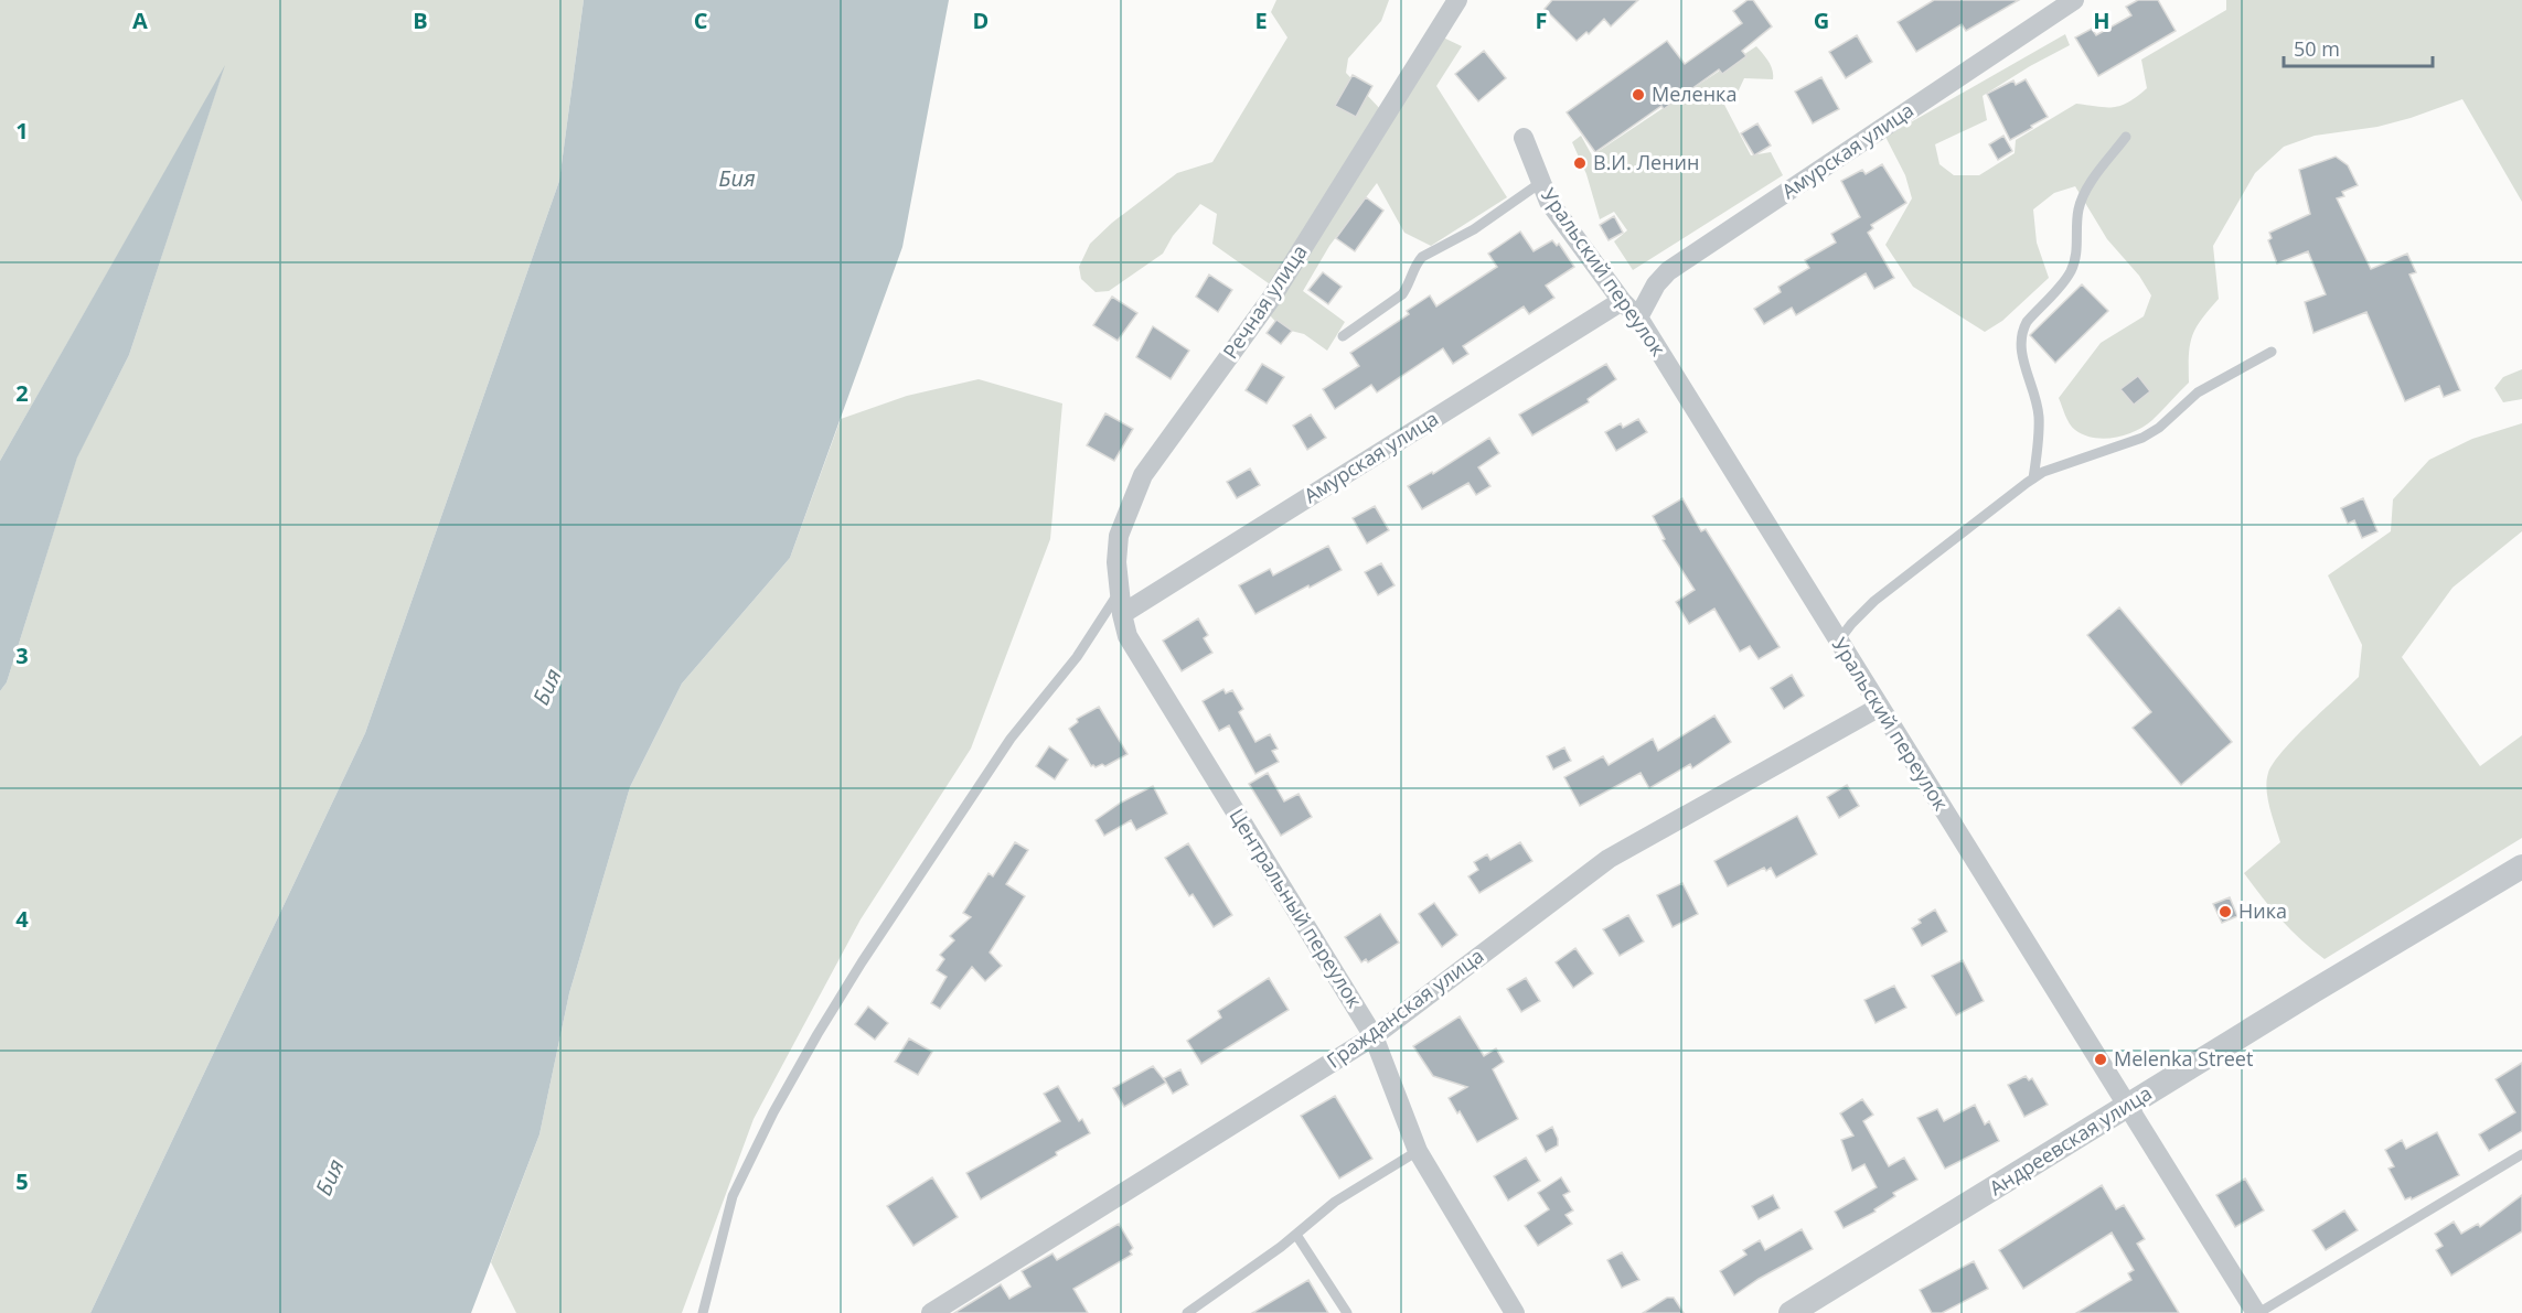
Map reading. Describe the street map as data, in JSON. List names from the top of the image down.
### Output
{
  "streets": {
    "street": [
      "Амурская улица",
      "Уральский переулок",
      "Речная улица",
      "Центральный переулок",
      "Гражданская улица",
      "Андреевская улица"
    ]
  },
  "crossings": [
    ["Амурская улица", "Уральский переулок"],
    ["Амурская улица", "Речная улица"],
    ["Амурская улица", "Центральный переулок"],
    ["Уральский переулок", "Гражданская улица"],
    ["Уральский переулок", "Андреевская улица"],
    ["Речная улица", "Центральный переулок"],
    ["Центральный переулок", "Гражданская улица"]
  ],
  "water": ["Бия"],
  "places": [
    "Меленка",
    "В.И. Ленин",
    "Ника",
    "Melenka Street"
  ],
  "scale_bar": "50 m",
  "grid": {
    "columns": [
      "A",
      "B",
      "C",
      "D",
      "E",
      "F",
      "G",
      "H"
    ],
    "rows": [
      "1",
      "2",
      "3",
      "4",
      "5"
    ]
  }
}
